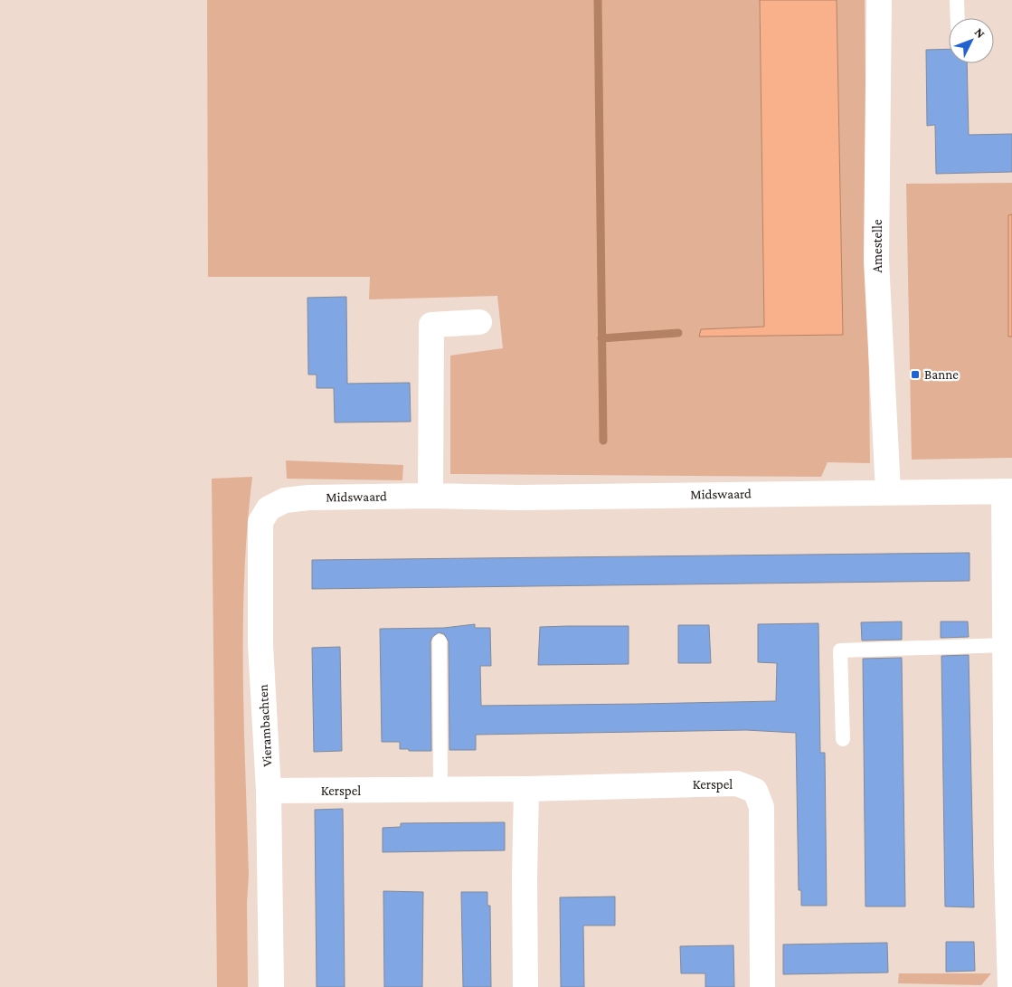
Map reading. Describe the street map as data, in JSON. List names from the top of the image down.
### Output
{
  "streets": {
    "street": [
      "Amestelle",
      "Midswaard",
      "Vierambachten",
      "Kerspel"
    ]
  },
  "crossings": [
    ["Amestelle", "Midswaard"],
    ["Midswaard", "Vierambachten"],
    ["Vierambachten", "Kerspel"]
  ],
  "places": {
    "transit": ["Banne"]
  },
  "north": "top right"
}
